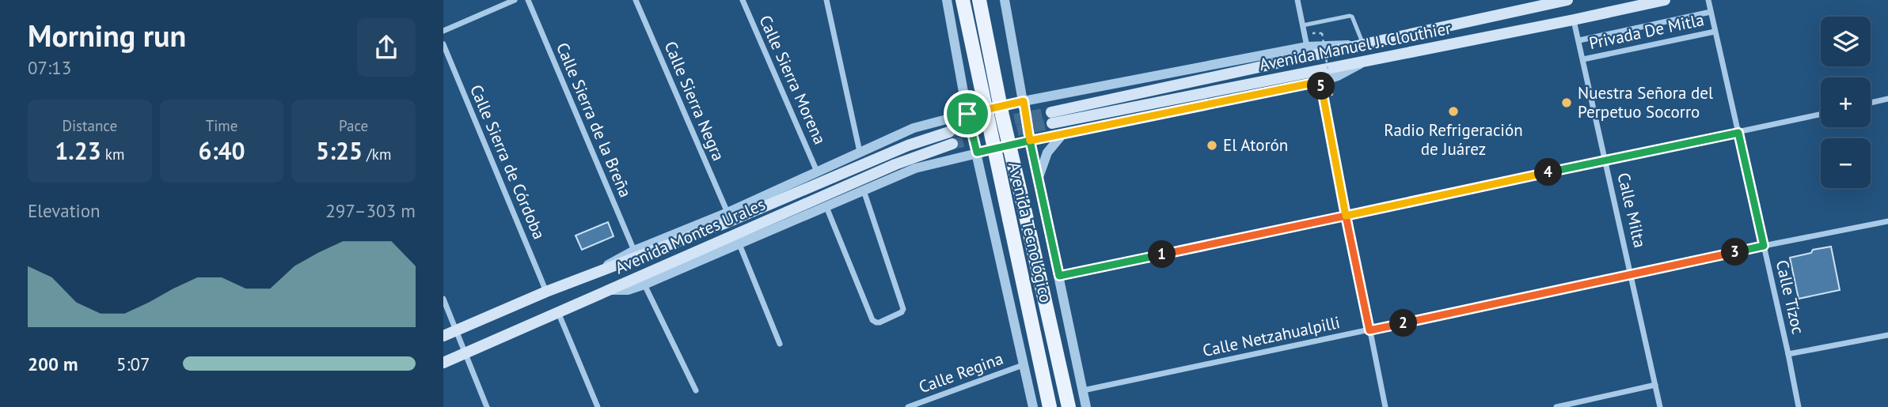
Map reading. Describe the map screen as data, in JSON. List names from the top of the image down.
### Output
{
  "streets": {
    "main road": ["Avenida Manuel J. Clouthier", "Avenida Tecnológico", "Avenida Montes Urales"],
    "street": [
      "Privada De Mitla",
      "Calle Sierra Morena",
      "Calle Sierra Negra",
      "Calle Sierra de la Breña",
      "Calle Sierra de Córdoba",
      "Calle Milta",
      "Calle Tízoc",
      "Calle Netzahualpilli",
      "Calle Regina"
    ]
  },
  "crossings": [
    ["Privada De Mitla", "Calle Milta"],
    ["Privada De Mitla", "Calle Tízoc"],
    ["Avenida Manuel J. Clouthier", "Calle Milta"],
    ["Calle Sierra de Córdoba", "Avenida Montes Urales"],
    ["Calle Milta", "Calle Netzahualpilli"],
    ["Avenida Tecnológico", "Calle Netzahualpilli"],
    ["Avenida Tecnológico", "Calle Regina"],
    ["Calle Tízoc", "Calle Netzahualpilli"]
  ],
  "places": ["Nuestra Señora del Perpetuo Socorro", "Radio Refrigeración de Juárez", "El Atorón"],
  "page": {
    "heading": ["Morning run", "07:13"],
    "map_buttons": ["+", "−"],
    "pins": [
      "5",
      "4",
      "3",
      "1",
      "2"
    ],
    "stats": [
      ["Distance", "1.23 km"],
      ["Time", "6:40"],
      ["Pace", "5:25 /km"]
    ],
    "chart": ["Elevation", "297–303 m"],
    "list": [
      {
        "name": "200 m",
        "note": "5:07"
      }
    ]
  }
}
